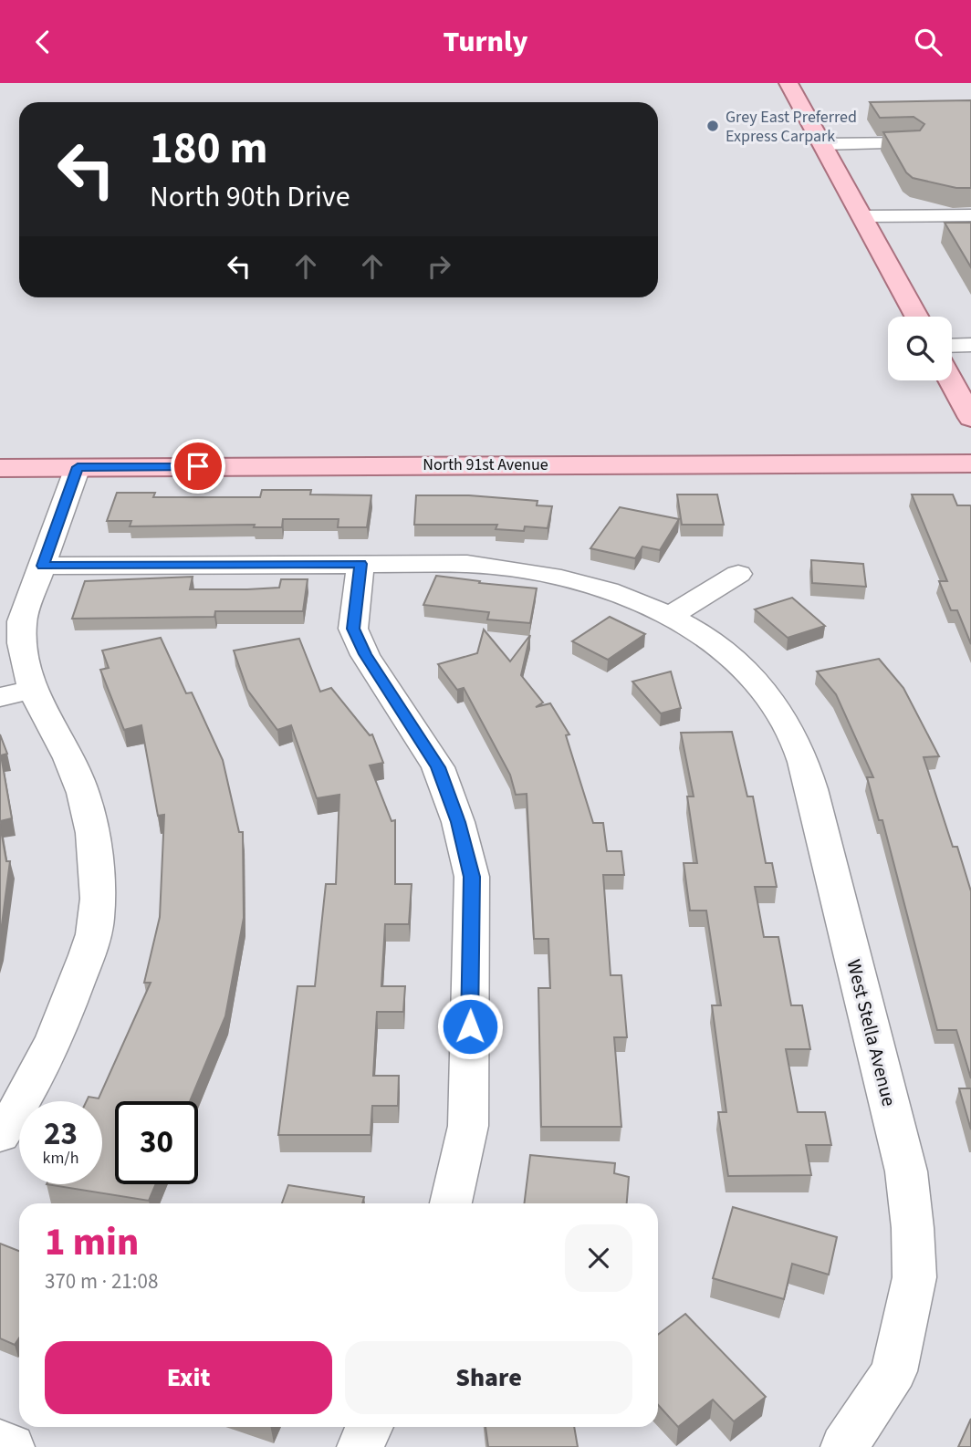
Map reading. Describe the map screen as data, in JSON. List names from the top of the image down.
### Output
{
  "streets": {
    "main road": ["North 91st Avenue"],
    "street": ["West Stella Avenue"]
  },
  "places": ["Grey East Preferred Express Carpark"],
  "page": {
    "header": "Turnly",
    "turn": ["180 m", "North 90th Drive"],
    "speed": "23 km/h",
    "limit": "30",
    "heading": ["1 min", "370 m · 21:08"],
    "buttons": ["Exit", "Share"]
  }
}
